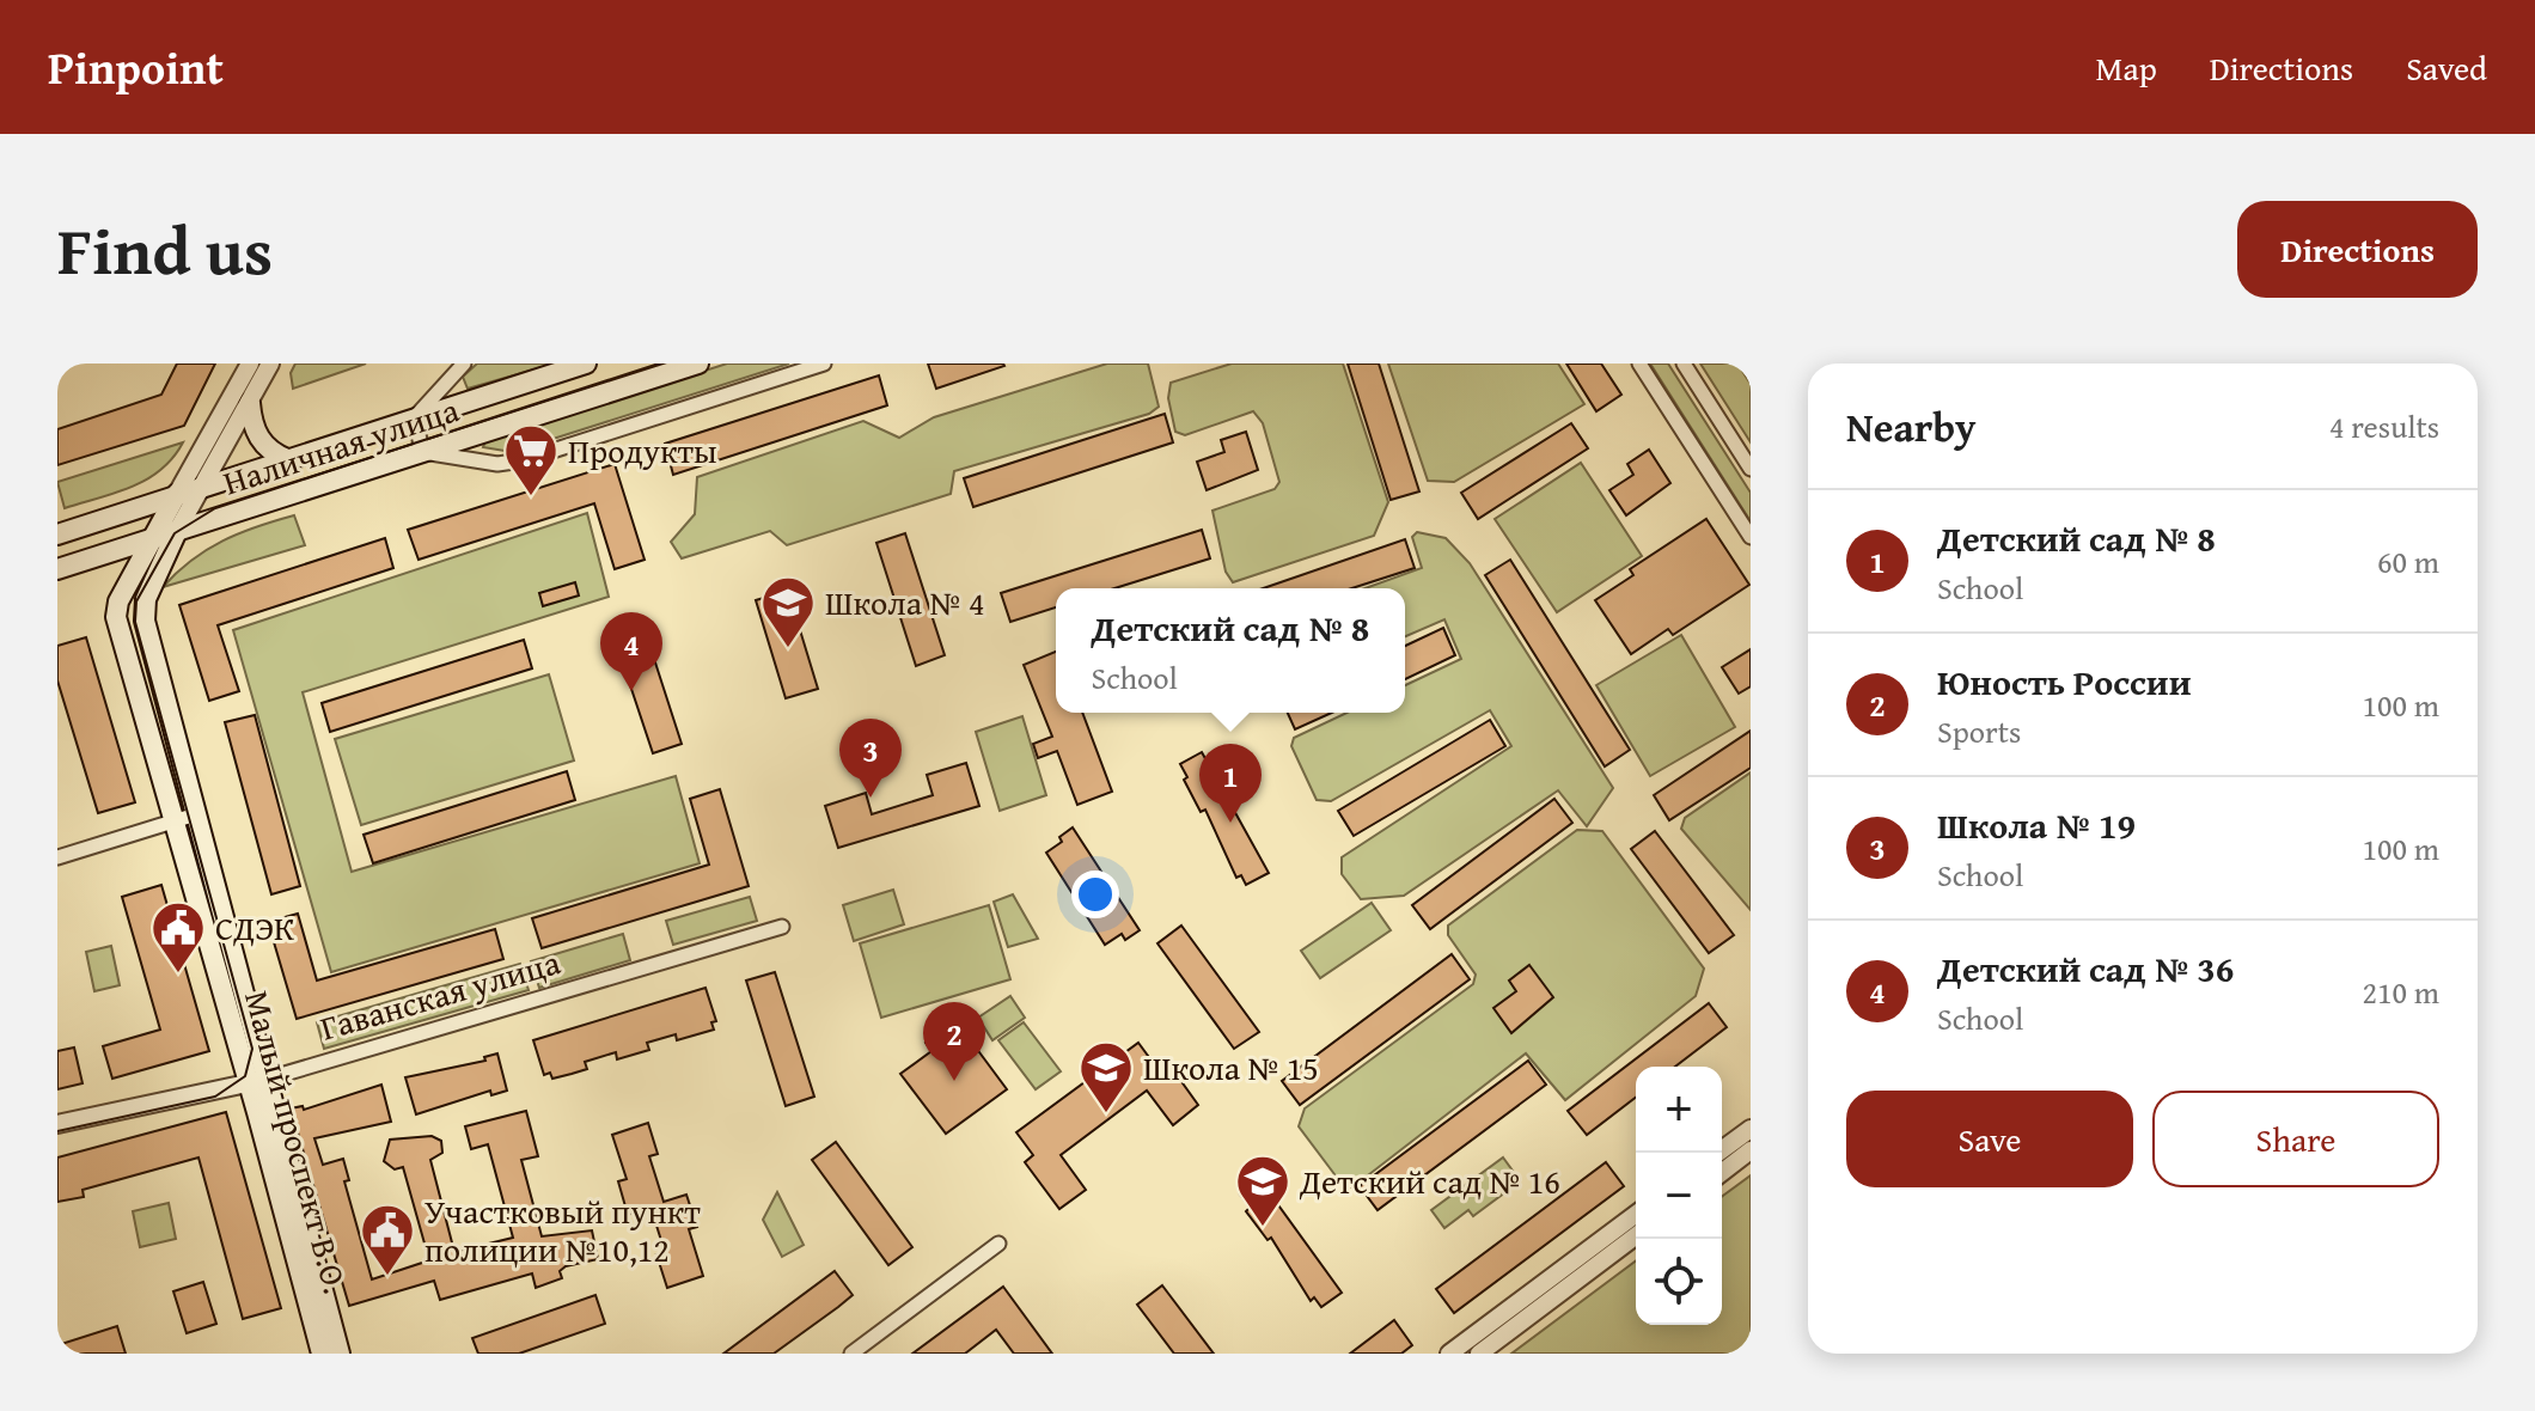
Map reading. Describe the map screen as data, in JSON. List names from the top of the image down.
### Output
{
  "streets": {
    "main road": ["Наличная улица", "Малый проспект В.О."],
    "street": ["Гаванская улица"]
  },
  "crossings": [
    ["Наличная улица", "Малый проспект В.О."],
    ["Гаванская улица", "Малый проспект В.О."]
  ],
  "places": {
    "supermarket": ["Продукты"],
    "school or university": ["Школа № 4", "Школа № 15", "Детский сад № 16"],
    "public building": ["СДЭК", "Участковый пункт полиции №10,12"]
  },
  "page": {
    "header": "Pinpoint",
    "nav": ["Map", "Directions", "Saved"],
    "title": "Find us",
    "buttons": [
      "Directions",
      ["Save", "Share"]
    ],
    "heading": ["Nearby", "4 results"],
    "list": [
      {
        "mark": "1",
        "name": "Детский сад № 8",
        "note": "School",
        "value": "60 m"
      },
      {
        "mark": "2",
        "name": "Юность России",
        "note": "Sports",
        "value": "100 m"
      },
      {
        "mark": "3",
        "name": "Школа № 19",
        "note": "School",
        "value": "100 m"
      },
      {
        "mark": "4",
        "name": "Детский сад № 36",
        "note": "School",
        "value": "210 m"
      }
    ],
    "popup": ["Детский сад № 8", "School"],
    "pins": [
      "4",
      "3",
      "1",
      "2"
    ],
    "map_buttons": ["+", "−"]
  }
}
